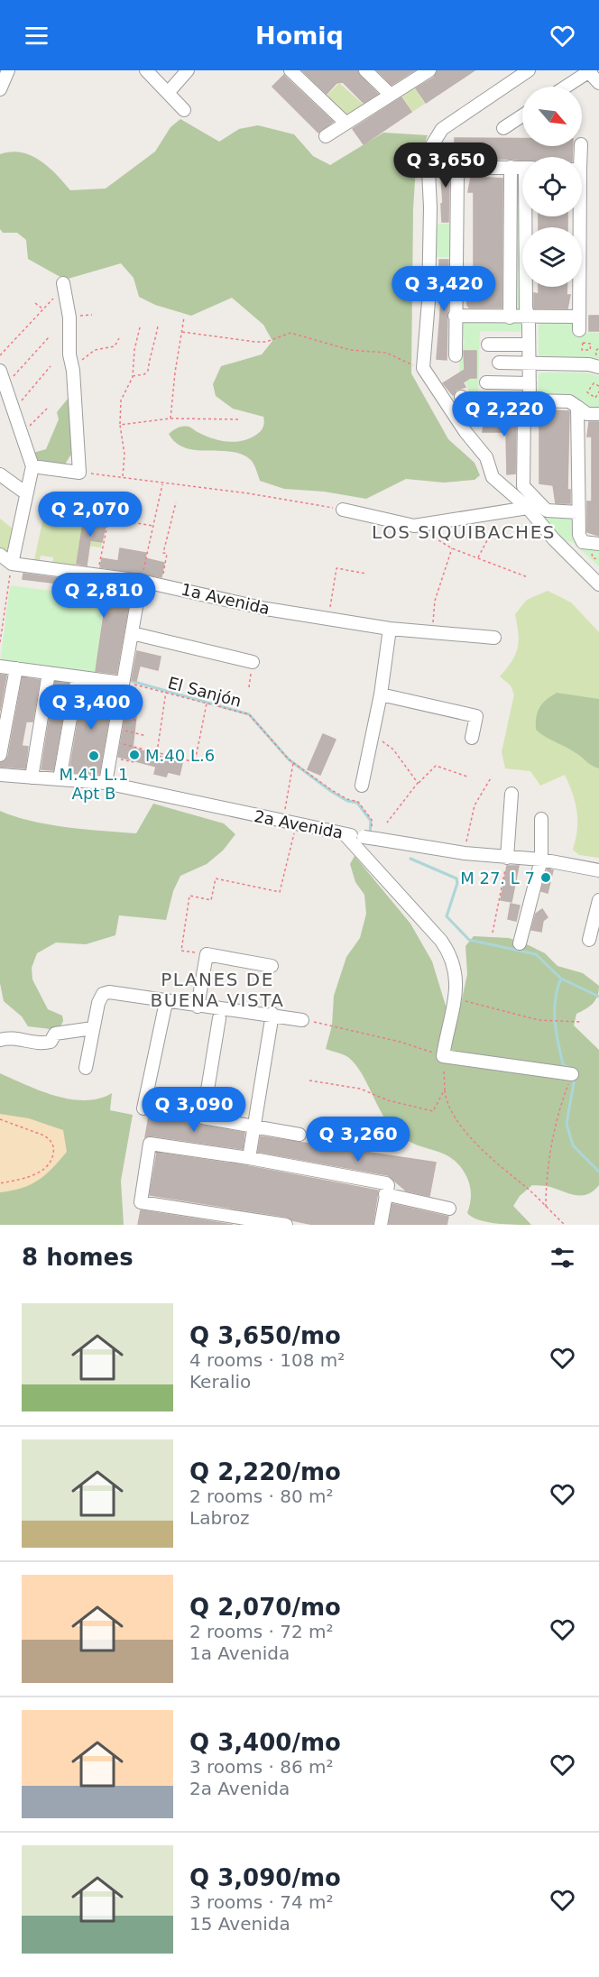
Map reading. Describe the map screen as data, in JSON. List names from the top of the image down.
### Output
{
  "streets": {
    "street": ["1a Avenida", "2a Avenida"],
    "path": ["El Sanjón"]
  },
  "crossings": [
    ["El Sanjón", "2a Avenida"]
  ],
  "districts": ["LOS SIQUIBACHES", "PLANES DE BUENA VISTA"],
  "places": ["M.40 L.6", "M.41 L.1 Apt B", "M 27. L 7"],
  "north": "bottom right",
  "page": {
    "header": "Homiq",
    "price": [
      "Q 3,650",
      "Q 3,420",
      "Q 2,220",
      "Q 2,070",
      "Q 2,810",
      "Q 3,400",
      "Q 3,090",
      "Q 3,260"
    ],
    "heading": "8 homes",
    "list": [
      {
        "name": "Q 3,650/mo",
        "note": "4 rooms · 108 m² · Keralio"
      },
      {
        "name": "Q 2,220/mo",
        "note": "2 rooms · 80 m² · Labroz"
      },
      {
        "name": "Q 2,070/mo",
        "note": "2 rooms · 72 m² · 1a Avenida"
      },
      {
        "name": "Q 3,400/mo",
        "note": "3 rooms · 86 m² · 2a Avenida"
      },
      {
        "name": "Q 3,090/mo",
        "note": "3 rooms · 74 m² · 15 Avenida"
      }
    ]
  }
}
